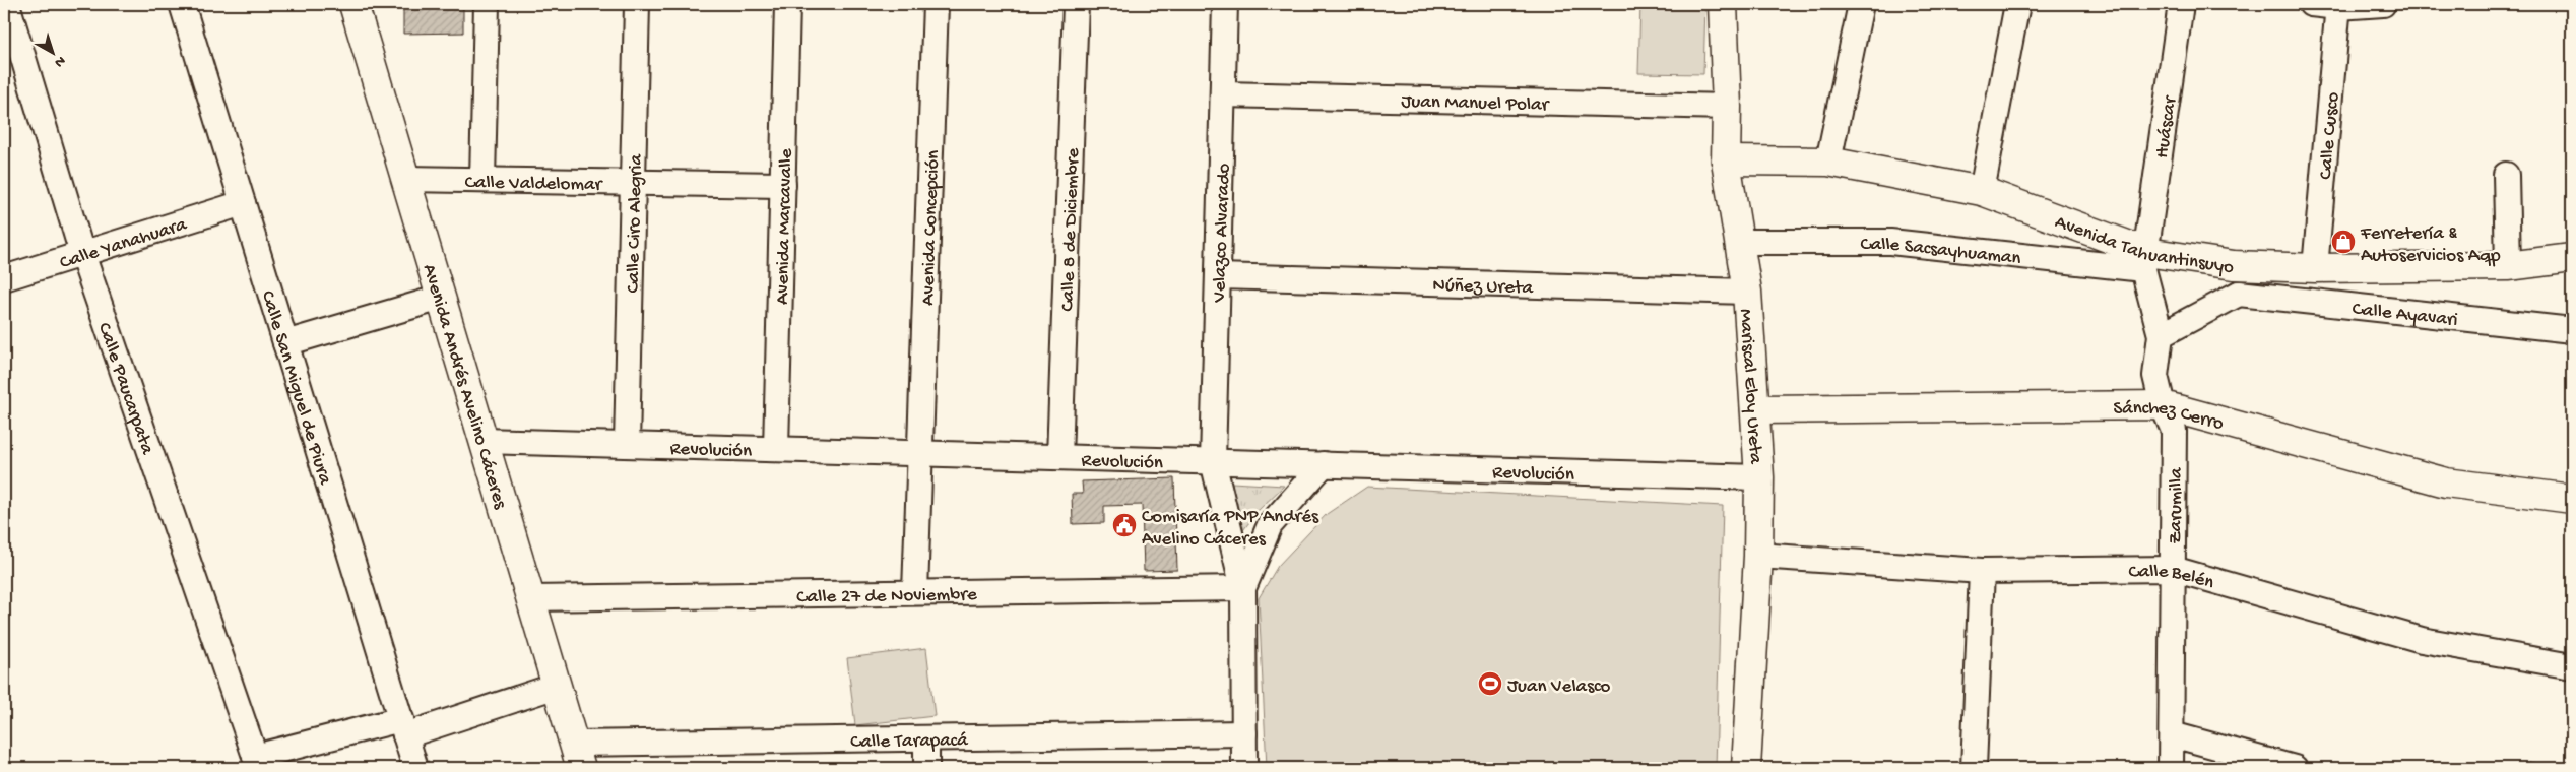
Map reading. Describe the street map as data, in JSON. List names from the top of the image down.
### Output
{
  "streets": {
    "street": [
      "Juan Manuel Polar",
      "Huáscar",
      "Calle Cusco",
      "Calle Valdelomar",
      "Calle Ciro Alegria",
      "Avenida Marcavalle",
      "Avenida Concepción",
      "Calle 8 de Diciembre",
      "Velazco Alvarado",
      "Avenida Tahuantinsuyo",
      "Calle Yanahuara",
      "Calle Sacsayhuaman",
      "Núñez Ureta",
      "Calle Ayavari",
      "Mariscal Eloy Ureta",
      "Calle San Miguel de Piura",
      "Avenida Andrés Avelino Cáceres",
      "Calle Paucarpata",
      "Sánchez Cerro",
      "Revolución",
      "Zarumilla",
      "Calle Belén",
      "Calle 27 de Noviembre",
      "Calle Tarapacá"
    ]
  },
  "crossings": [
    ["Juan Manuel Polar", "Velazco Alvarado"],
    ["Juan Manuel Polar", "Mariscal Eloy Ureta"],
    ["Huáscar", "Avenida Tahuantinsuyo"],
    ["Huáscar", "Calle Sacsayhuaman"],
    ["Huáscar", "Zarumilla"],
    ["Calle Cusco", "Avenida Tahuantinsuyo"],
    ["Calle Valdelomar", "Calle Ciro Alegria"],
    ["Calle Valdelomar", "Avenida Marcavalle"],
    ["Calle Valdelomar", "Avenida Andrés Avelino Cáceres"],
    ["Calle Ciro Alegria", "Revolución"],
    ["Avenida Marcavalle", "Revolución"],
    ["Avenida Concepción", "Revolución"],
    ["Avenida Concepción", "Calle 27 de Noviembre"],
    ["Calle 8 de Diciembre", "Revolución"],
    ["Velazco Alvarado", "Núñez Ureta"],
    ["Velazco Alvarado", "Revolución"],
    ["Velazco Alvarado", "Calle 27 de Noviembre"],
    ["Avenida Tahuantinsuyo", "Calle Sacsayhuaman"],
    ["Avenida Tahuantinsuyo", "Mariscal Eloy Ureta"],
    ["Avenida Tahuantinsuyo", "Zarumilla"],
    ["Calle Yanahuara", "Calle San Miguel de Piura"],
    ["Calle Yanahuara", "Calle Paucarpata"],
    ["Calle Sacsayhuaman", "Mariscal Eloy Ureta"],
    ["Calle Sacsayhuaman", "Zarumilla"],
    ["Núñez Ureta", "Mariscal Eloy Ureta"],
    ["Mariscal Eloy Ureta", "Sánchez Cerro"],
    ["Mariscal Eloy Ureta", "Revolución"],
    ["Mariscal Eloy Ureta", "Calle Belén"],
    ["Avenida Andrés Avelino Cáceres", "Revolución"],
    ["Avenida Andrés Avelino Cáceres", "Calle 27 de Noviembre"],
    ["Avenida Andrés Avelino Cáceres", "Calle Tarapacá"],
    ["Sánchez Cerro", "Zarumilla"],
    ["Zarumilla", "Calle Belén"]
  ],
  "places": {
    "shop": ["Ferretería & Autoservicios Aqp"],
    "public building": ["Comisaría PNP Andrés Avelino Cáceres"],
    "sports": ["Juan Velasco"]
  },
  "north": "bottom right"
}
